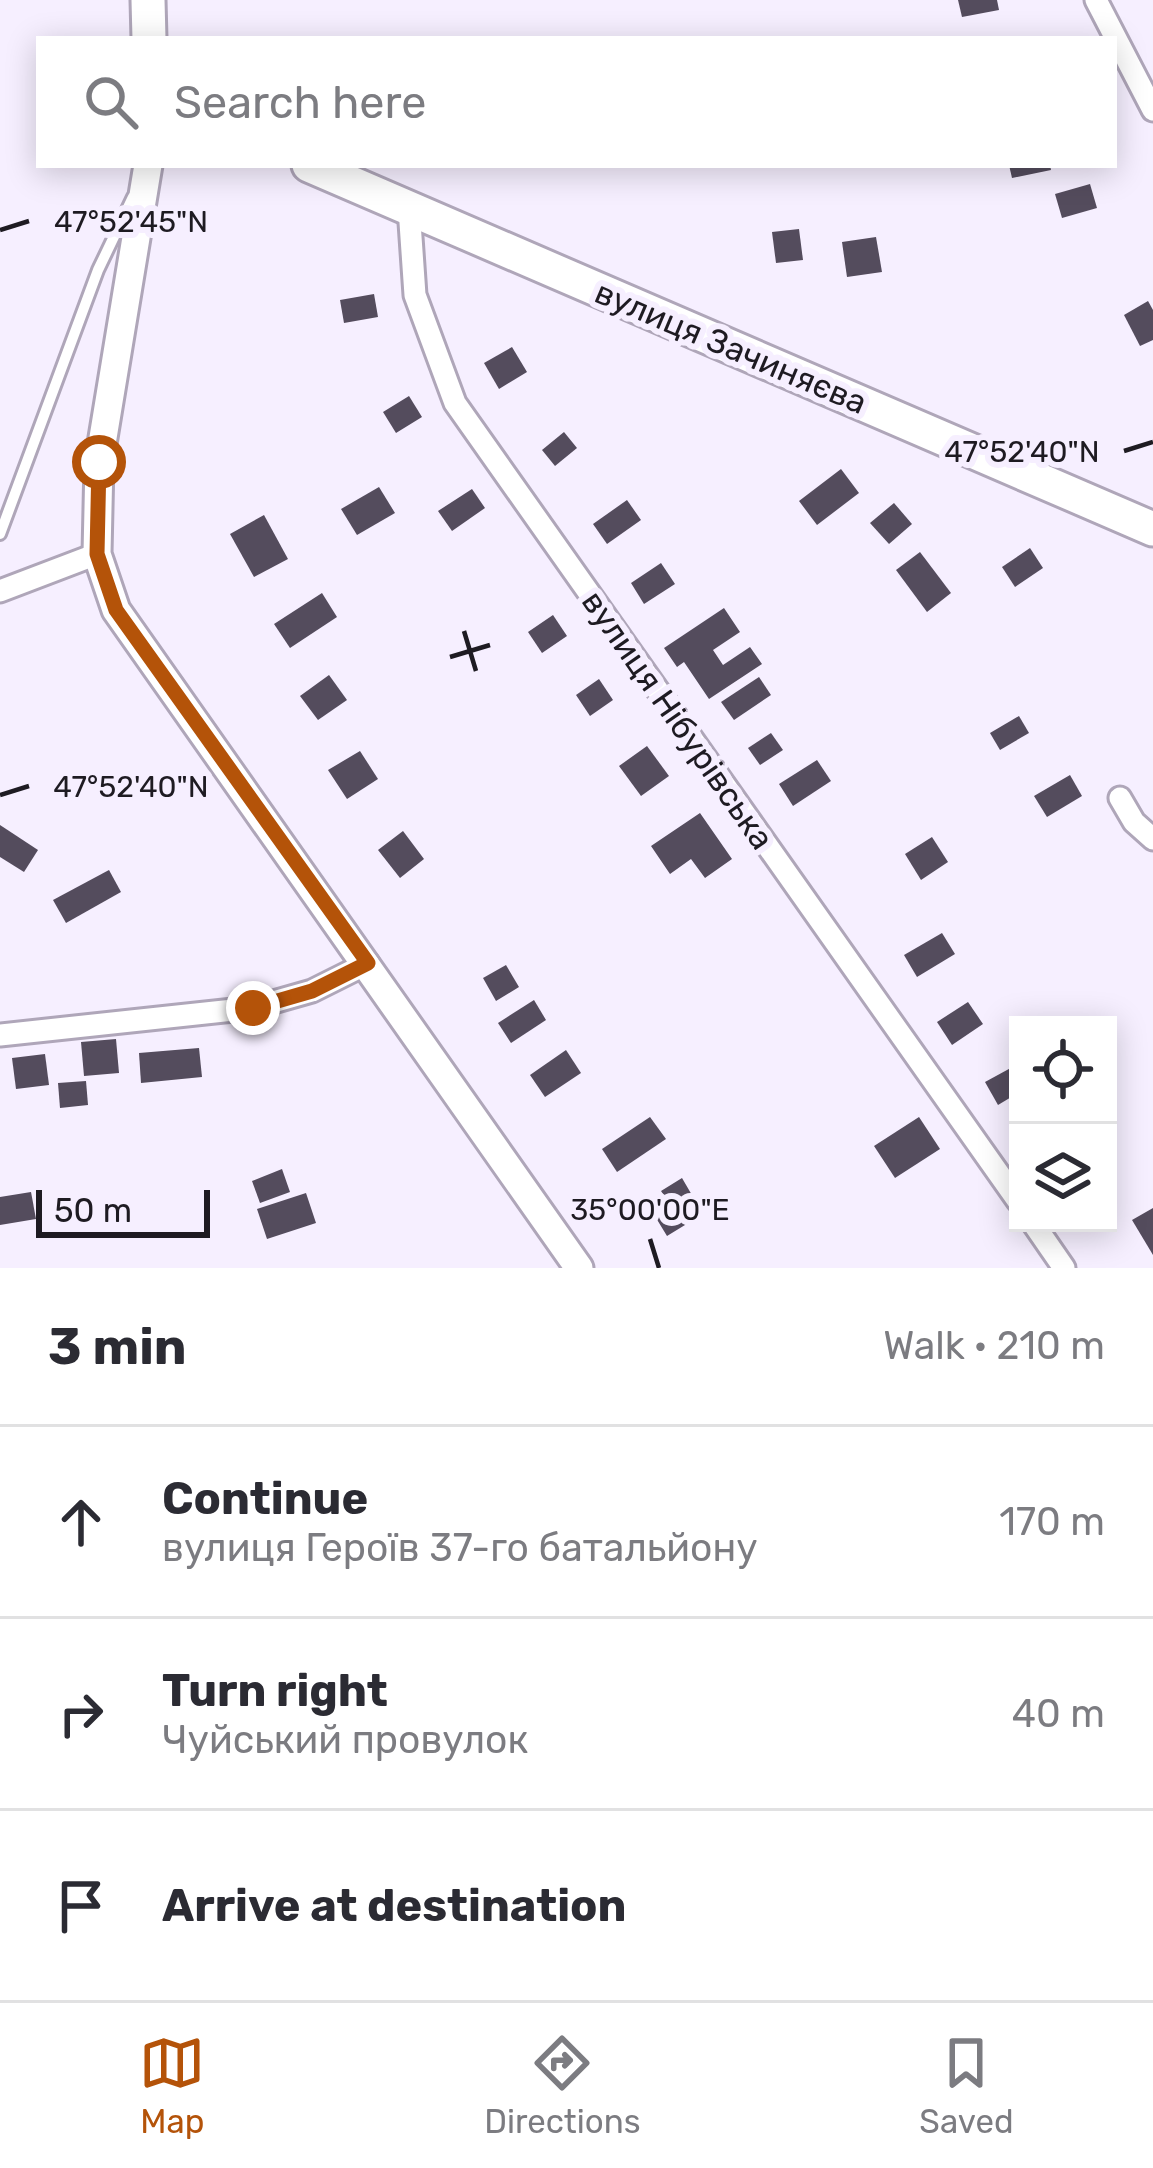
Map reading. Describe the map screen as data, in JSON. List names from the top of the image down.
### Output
{
  "streets": {
    "main road": ["вулиця Зачиняєва"],
    "street": ["вулиця Нібурівська"]
  },
  "crossings": [
    ["вулиця Зачиняєва", "вулиця Нібурівська"]
  ],
  "scale_bar": "50 m",
  "page": {
    "search": "Search here",
    "scale": "50 m",
    "heading": ["3 min", "Walk · 210 m"],
    "list": [
      ["Continue", "вулиця Героїв 37-го батальйону", "170 m"],
      ["Turn right", "Чуйський провулок", "40 m"],
      "Arrive at destination"
    ],
    "nav": ["Map", "Directions", "Saved"]
  },
  "coordinates": ["47°52'45\"N", "47°52'40\"N", "35°00'00\"E"]
}
